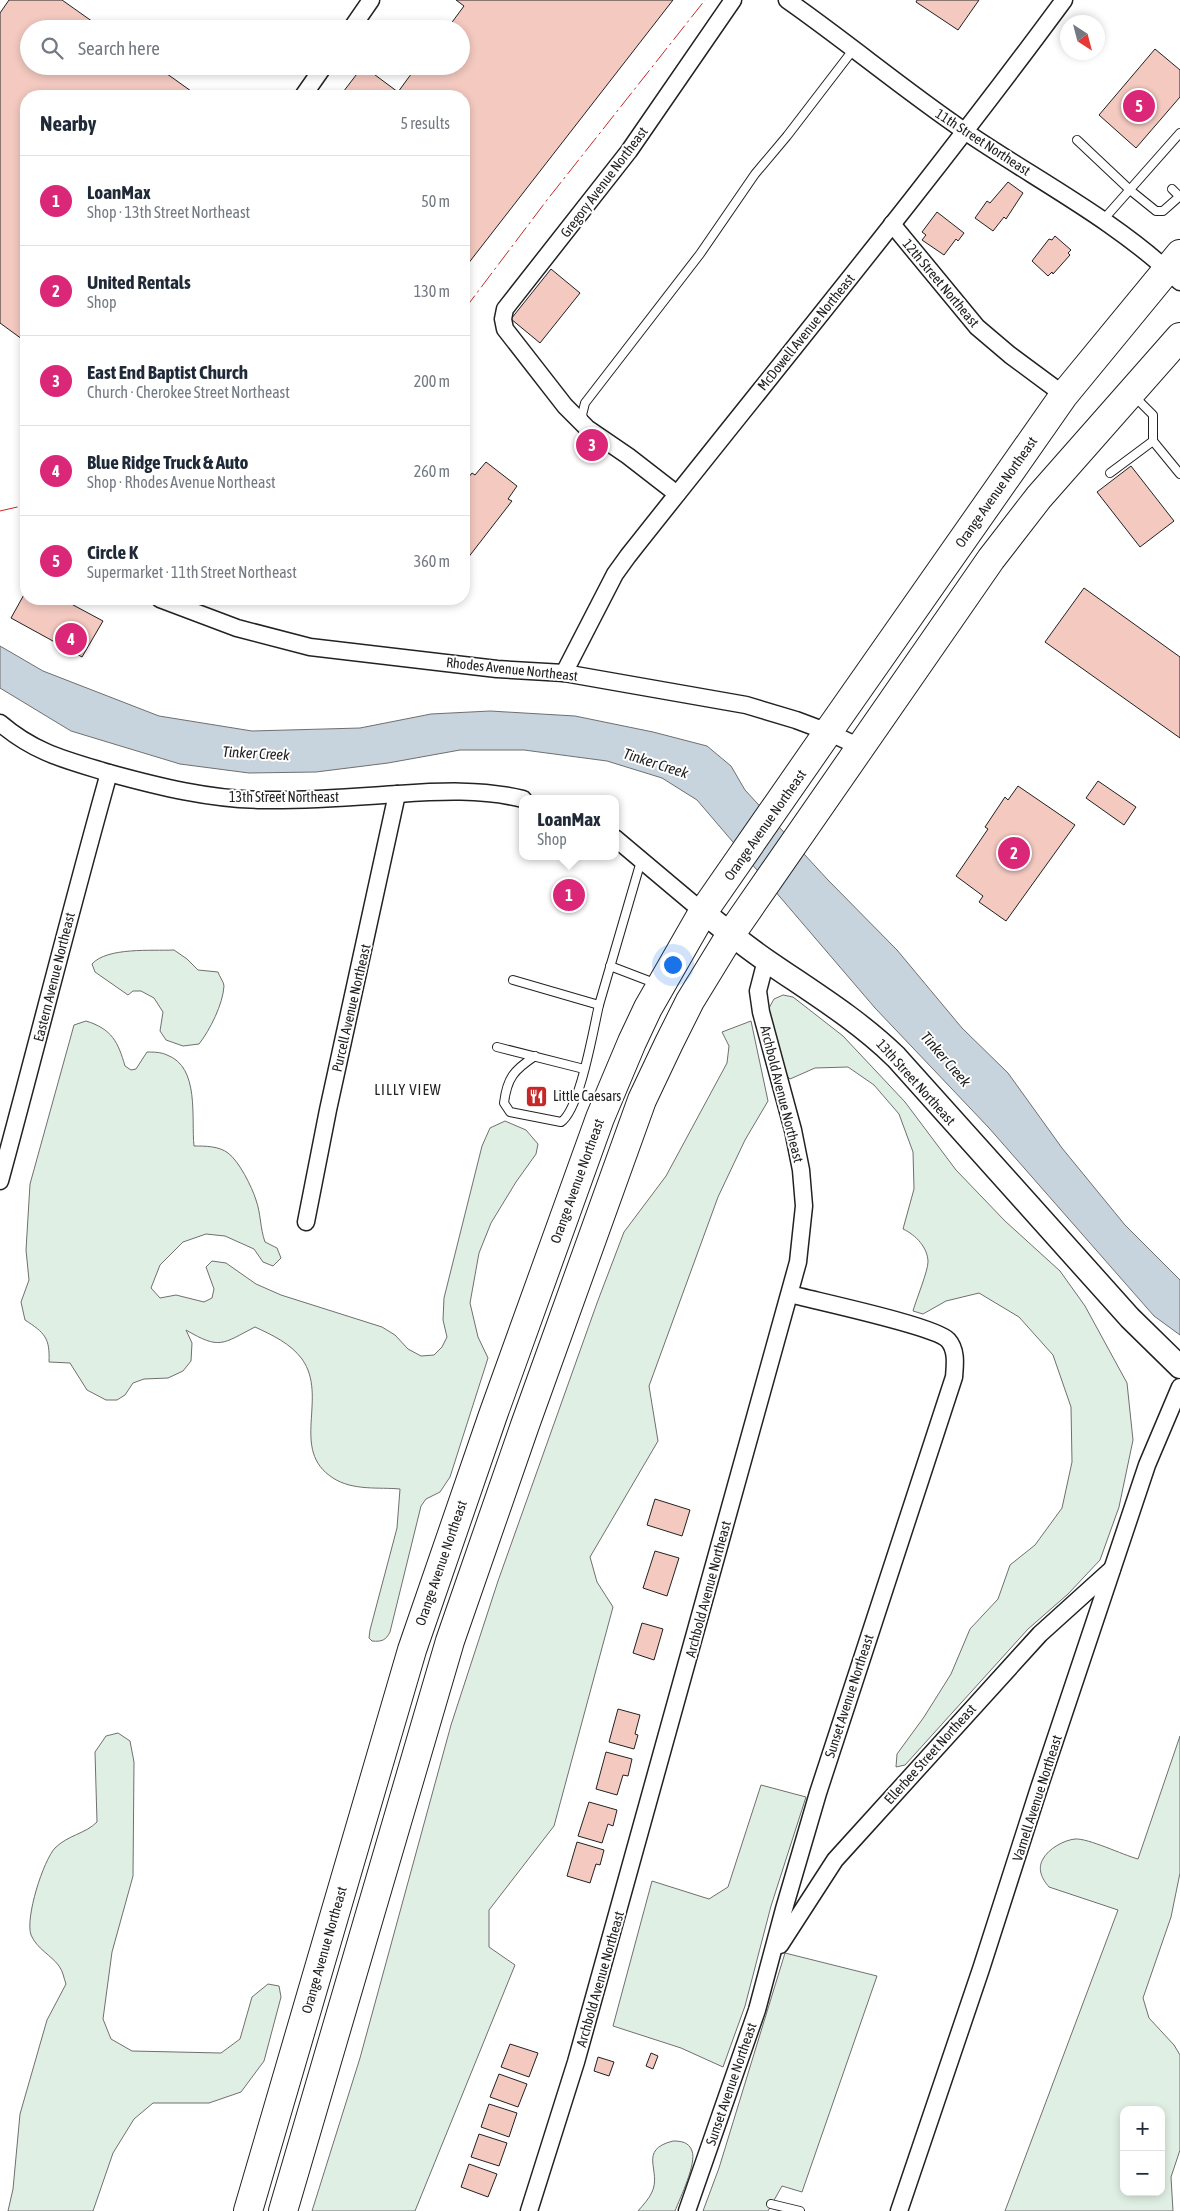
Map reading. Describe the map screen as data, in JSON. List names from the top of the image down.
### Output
{
  "streets": {
    "highway": ["Orange Avenue Northeast"],
    "street": [
      "11th Street Northeast",
      "Gregory Avenue Northeast",
      "12th Street Northeast",
      "McDowell Avenue Northeast",
      "Rhodes Avenue Northeast",
      "13th Street Northeast",
      "Eastern Avenue Northeast",
      "Purcell Avenue Northeast",
      "Archbold Avenue Northeast",
      "Sunset Avenue Northeast",
      "Ellerbee Street Northeast",
      "Varnell Avenue Northeast"
    ]
  },
  "crossings": [
    ["11th Street Northeast", "McDowell Avenue Northeast"],
    ["11th Street Northeast", "Orange Avenue Northeast"],
    ["Gregory Avenue Northeast", "McDowell Avenue Northeast"],
    ["12th Street Northeast", "McDowell Avenue Northeast"],
    ["12th Street Northeast", "Orange Avenue Northeast"],
    ["McDowell Avenue Northeast", "Rhodes Avenue Northeast"],
    ["Orange Avenue Northeast", "Rhodes Avenue Northeast"],
    ["Orange Avenue Northeast", "13th Street Northeast"],
    ["13th Street Northeast", "Eastern Avenue Northeast"],
    ["13th Street Northeast", "Purcell Avenue Northeast"],
    ["13th Street Northeast", "Archbold Avenue Northeast"],
    ["Archbold Avenue Northeast", "Sunset Avenue Northeast"],
    ["Sunset Avenue Northeast", "Ellerbee Street Northeast"],
    ["Ellerbee Street Northeast", "Varnell Avenue Northeast"]
  ],
  "districts": ["LILLY VIEW"],
  "water": ["Tinker Creek"],
  "places": {
    "restaurant": ["Little Caesars"]
  },
  "north": "bottom right",
  "page": {
    "search": "Search here",
    "pins": [
      "5",
      "3",
      "4",
      "2",
      "1"
    ],
    "heading": ["Nearby", "5 results"],
    "list": [
      {
        "mark": "1",
        "name": "LoanMax",
        "note": "Shop · 13th Street Northeast",
        "value": "50 m"
      },
      {
        "mark": "2",
        "name": "United Rentals",
        "note": "Shop",
        "value": "130 m"
      },
      {
        "mark": "3",
        "name": "East End Baptist Church",
        "note": "Church · Cherokee Street Northeast",
        "value": "200 m"
      },
      {
        "mark": "4",
        "name": "Blue Ridge Truck & Auto",
        "note": "Shop · Rhodes Avenue Northeast",
        "value": "260 m"
      },
      {
        "mark": "5",
        "name": "Circle K",
        "note": "Supermarket · 11th Street Northeast",
        "value": "360 m"
      }
    ],
    "popup": ["LoanMax", "Shop"],
    "map_buttons": ["+", "−"]
  }
}
